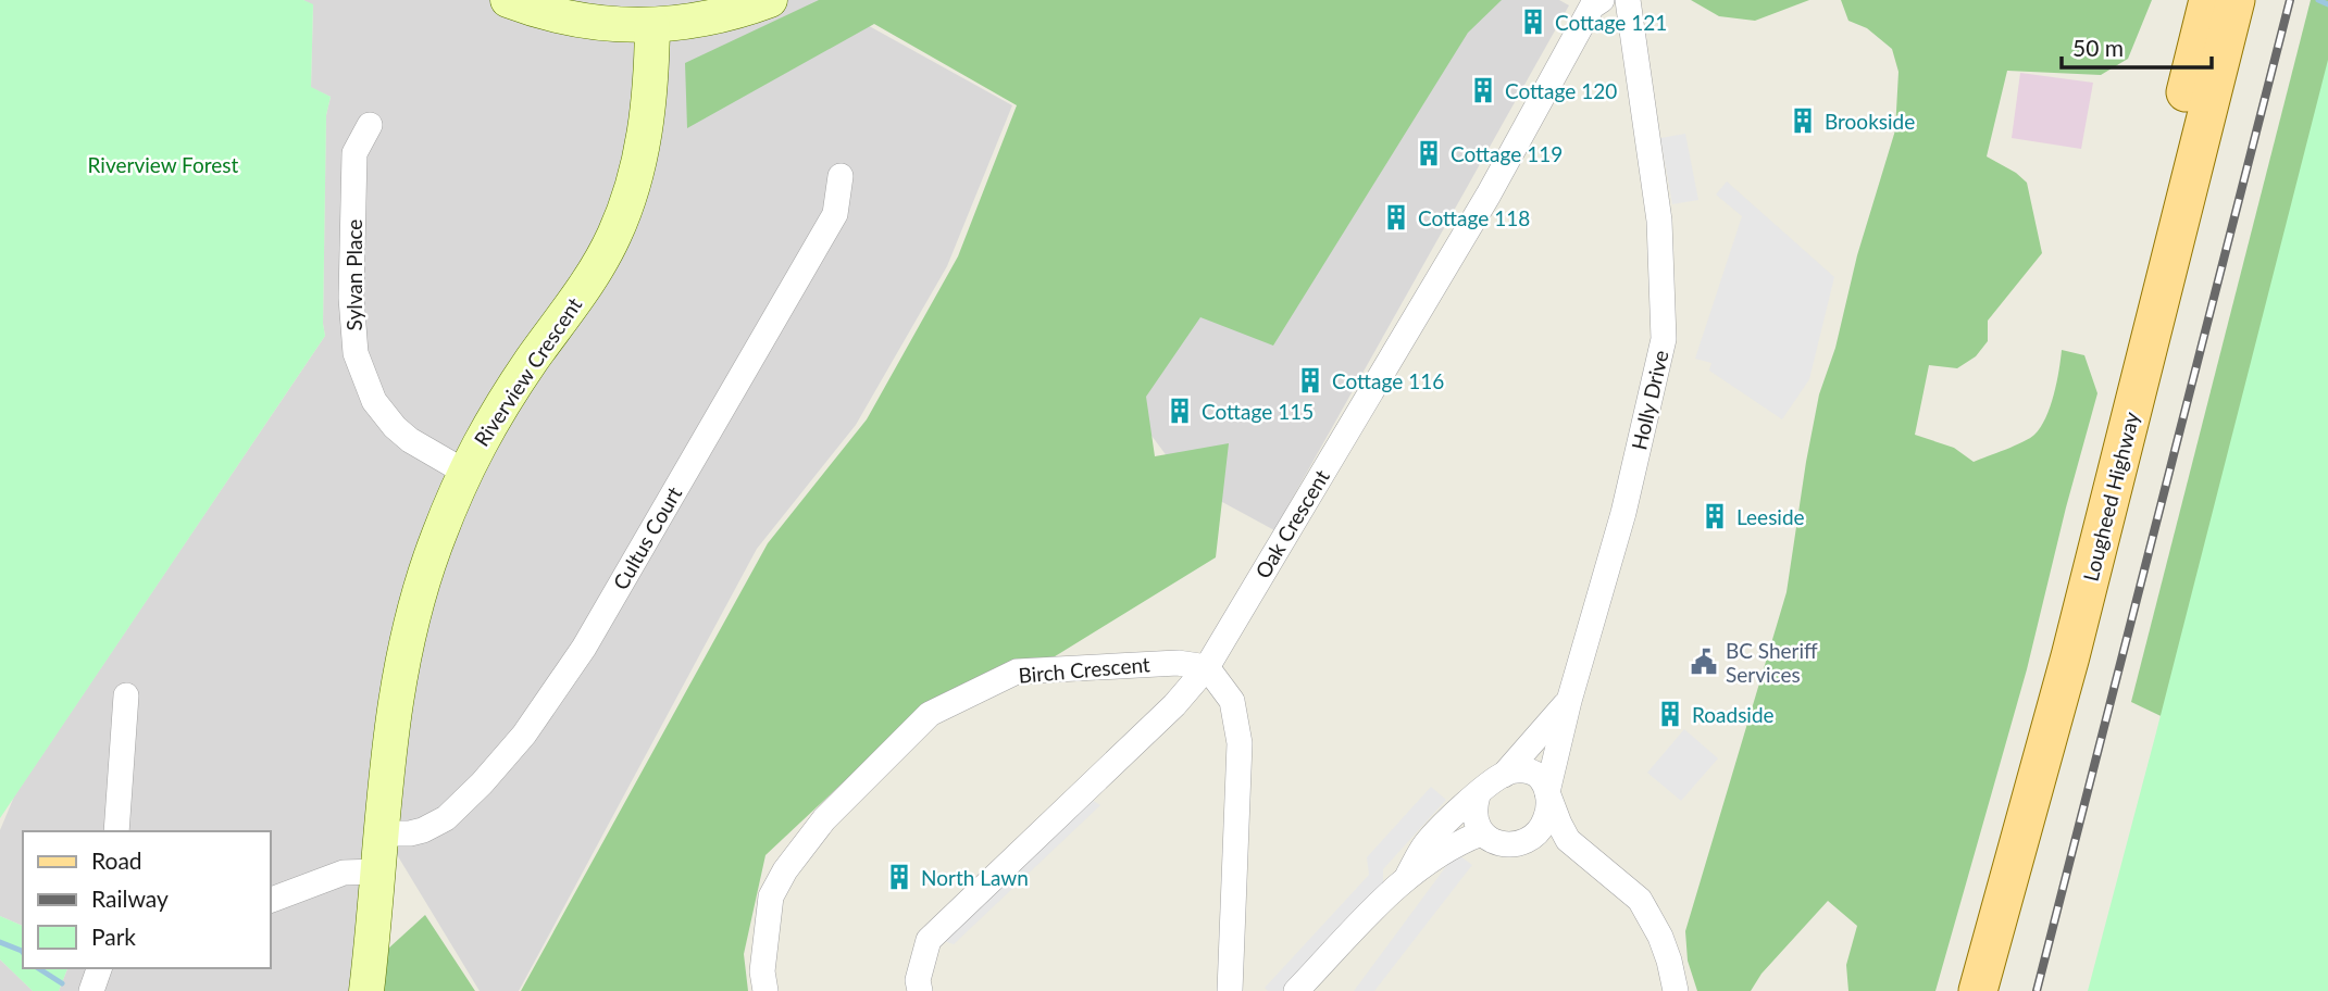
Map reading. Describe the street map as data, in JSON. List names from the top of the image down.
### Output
{
  "streets": {
    "main road": ["Lougheed Highway"],
    "street": [
      "Sylvan Place",
      "Riverview Crescent",
      "Holly Drive",
      "Oak Crescent",
      "Cultus Court",
      "Birch Crescent"
    ]
  },
  "crossings": [
    ["Sylvan Place", "Riverview Crescent"],
    ["Riverview Crescent", "Cultus Court"],
    ["Oak Crescent", "Birch Crescent"]
  ],
  "parks": ["Riverview Forest"],
  "places": {
    "building": [
      "Cottage 121",
      "Cottage 120",
      "Brookside",
      "Cottage 119",
      "Cottage 118",
      "Cottage 116",
      "Cottage 115",
      "Leeside",
      "Roadside",
      "North Lawn"
    ],
    "public building": ["BC Sheriff Services"]
  },
  "legend": ["Road", "Railway", "Park"],
  "scale_bar": "50 m"
}
